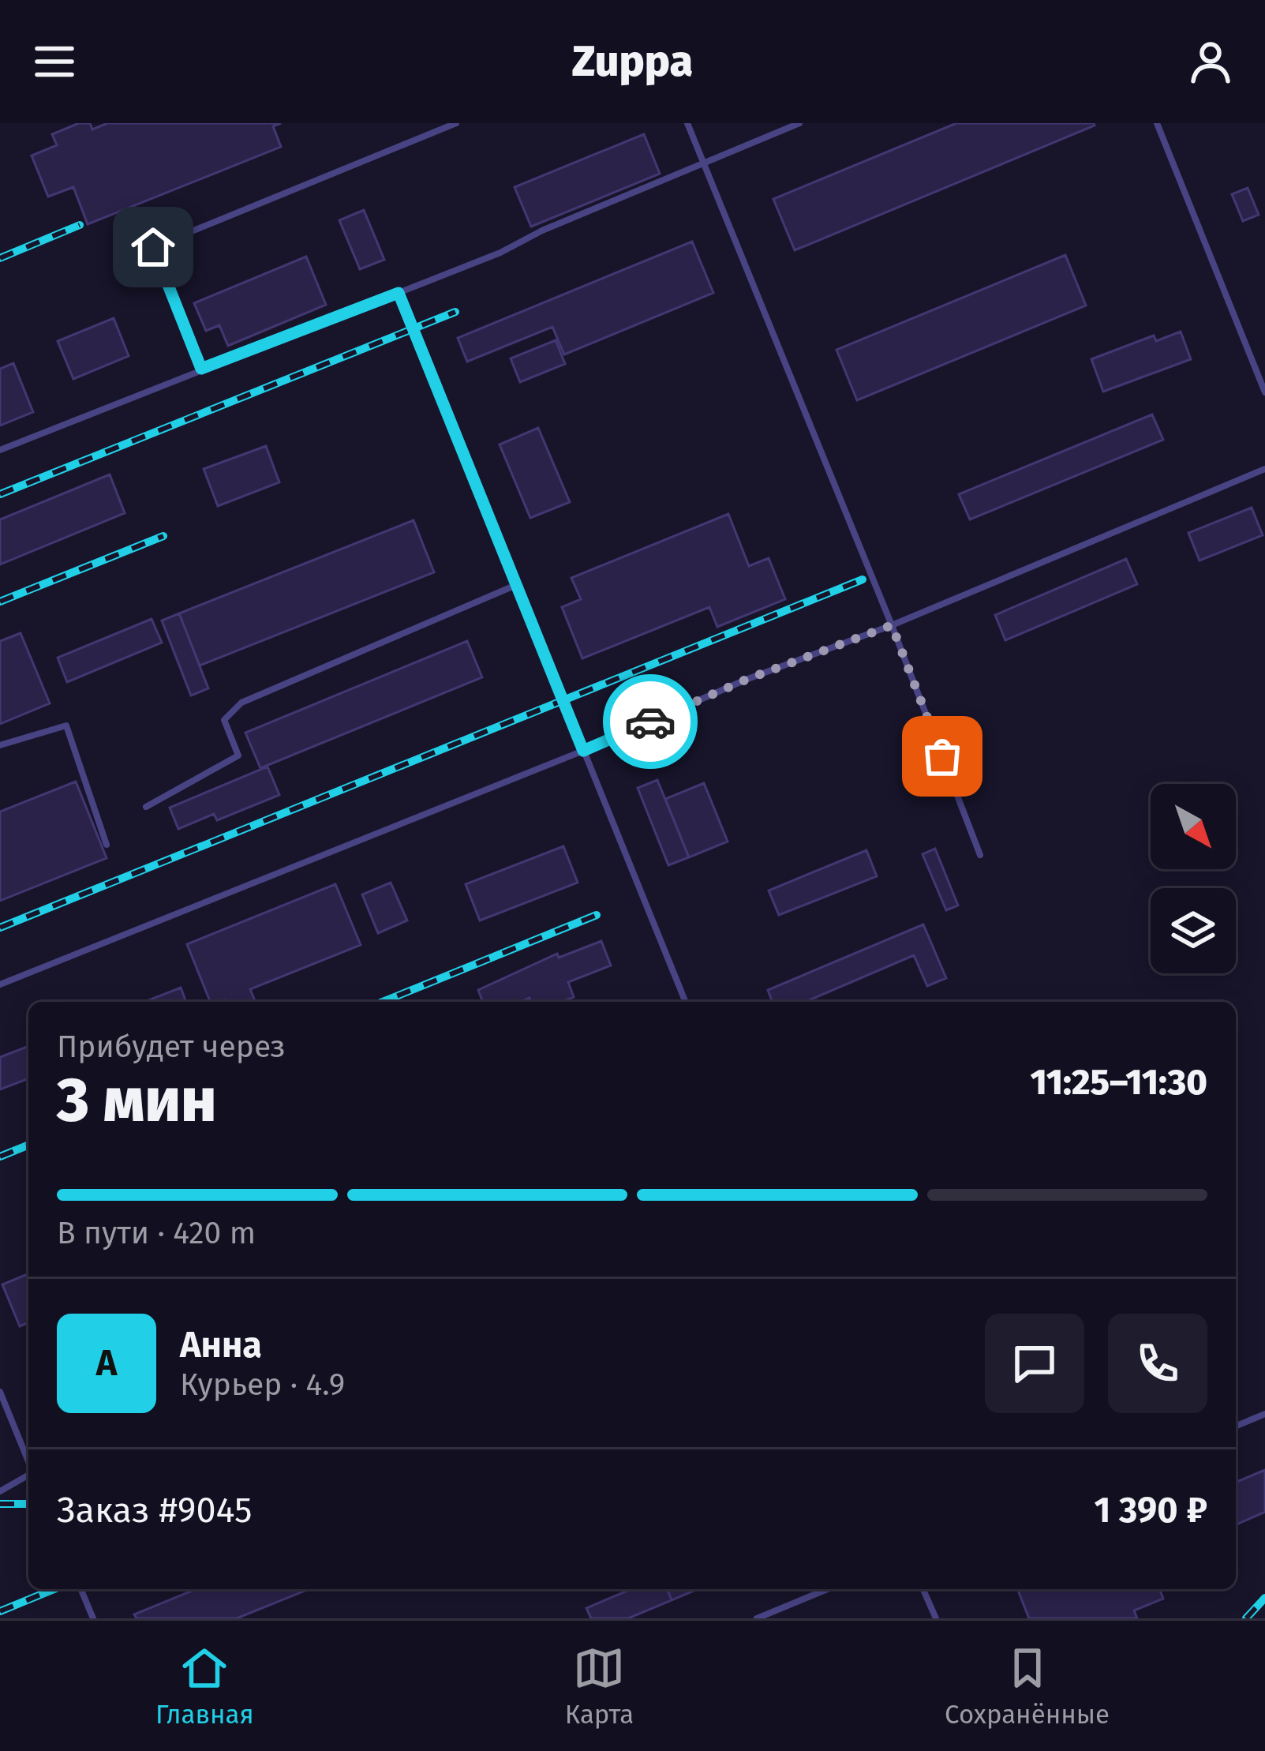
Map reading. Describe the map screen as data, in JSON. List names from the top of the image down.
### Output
{
  "north": "bottom right",
  "page": {
    "header": "Zuppa",
    "heading": ["3 мин", "Прибудет через", "11:25–11:30"],
    "panel": [
      "Анна",
      "Курьер · 4.9",
      "Заказ #9045",
      "1 390 ₽"
    ],
    "bar": "В пути · 420 m",
    "round": "А",
    "tabs": ["Главная", "Карта", "Сохранённые"]
  }
}
